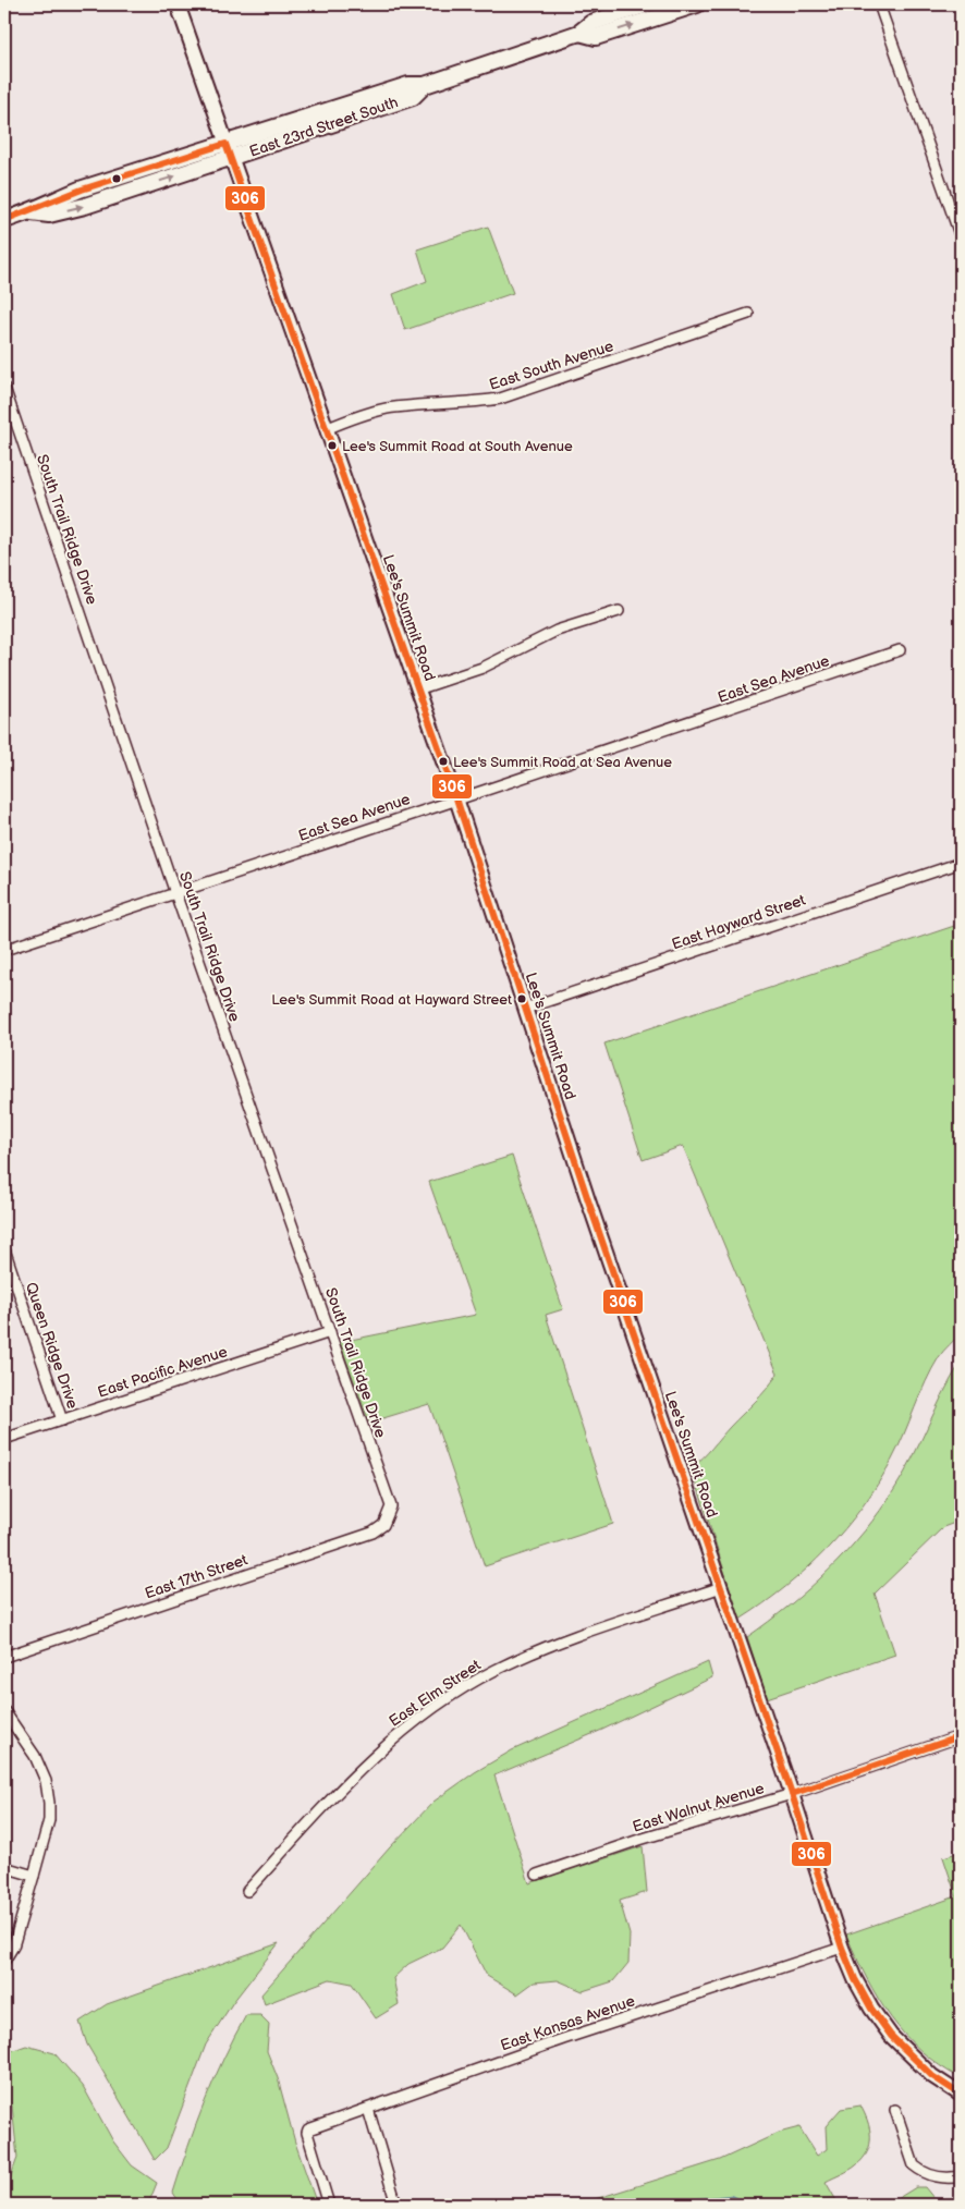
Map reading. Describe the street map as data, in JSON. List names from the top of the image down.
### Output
{
  "streets": {
    "main road": ["East 23rd Street South", "Lee's Summit Road"],
    "street": [
      "East South Avenue",
      "South Trail Ridge Drive",
      "East Sea Avenue",
      "East Hayward Street",
      "Queen Ridge Drive",
      "East Pacific Avenue",
      "East 17th Street",
      "East Elm Street",
      "East Walnut Avenue",
      "East Kansas Avenue"
    ]
  },
  "crossings": [
    ["East 23rd Street South", "Lee's Summit Road"],
    ["East South Avenue", "Lee's Summit Road"],
    ["South Trail Ridge Drive", "East Sea Avenue"],
    ["South Trail Ridge Drive", "East Pacific Avenue"],
    ["South Trail Ridge Drive", "East 17th Street"],
    ["Lee's Summit Road", "East Sea Avenue"],
    ["Lee's Summit Road", "East Hayward Street"],
    ["Lee's Summit Road", "East Elm Street"],
    ["Lee's Summit Road", "East Walnut Avenue"],
    ["Lee's Summit Road", "East Kansas Avenue"],
    ["Queen Ridge Drive", "East Pacific Avenue"]
  ],
  "places": ["Lee's Summit Road at South Avenue", "Lee's Summit Road at Sea Avenue", "Lee's Summit Road at Hayward Street"],
  "lines": ["transit line 306"]
}
